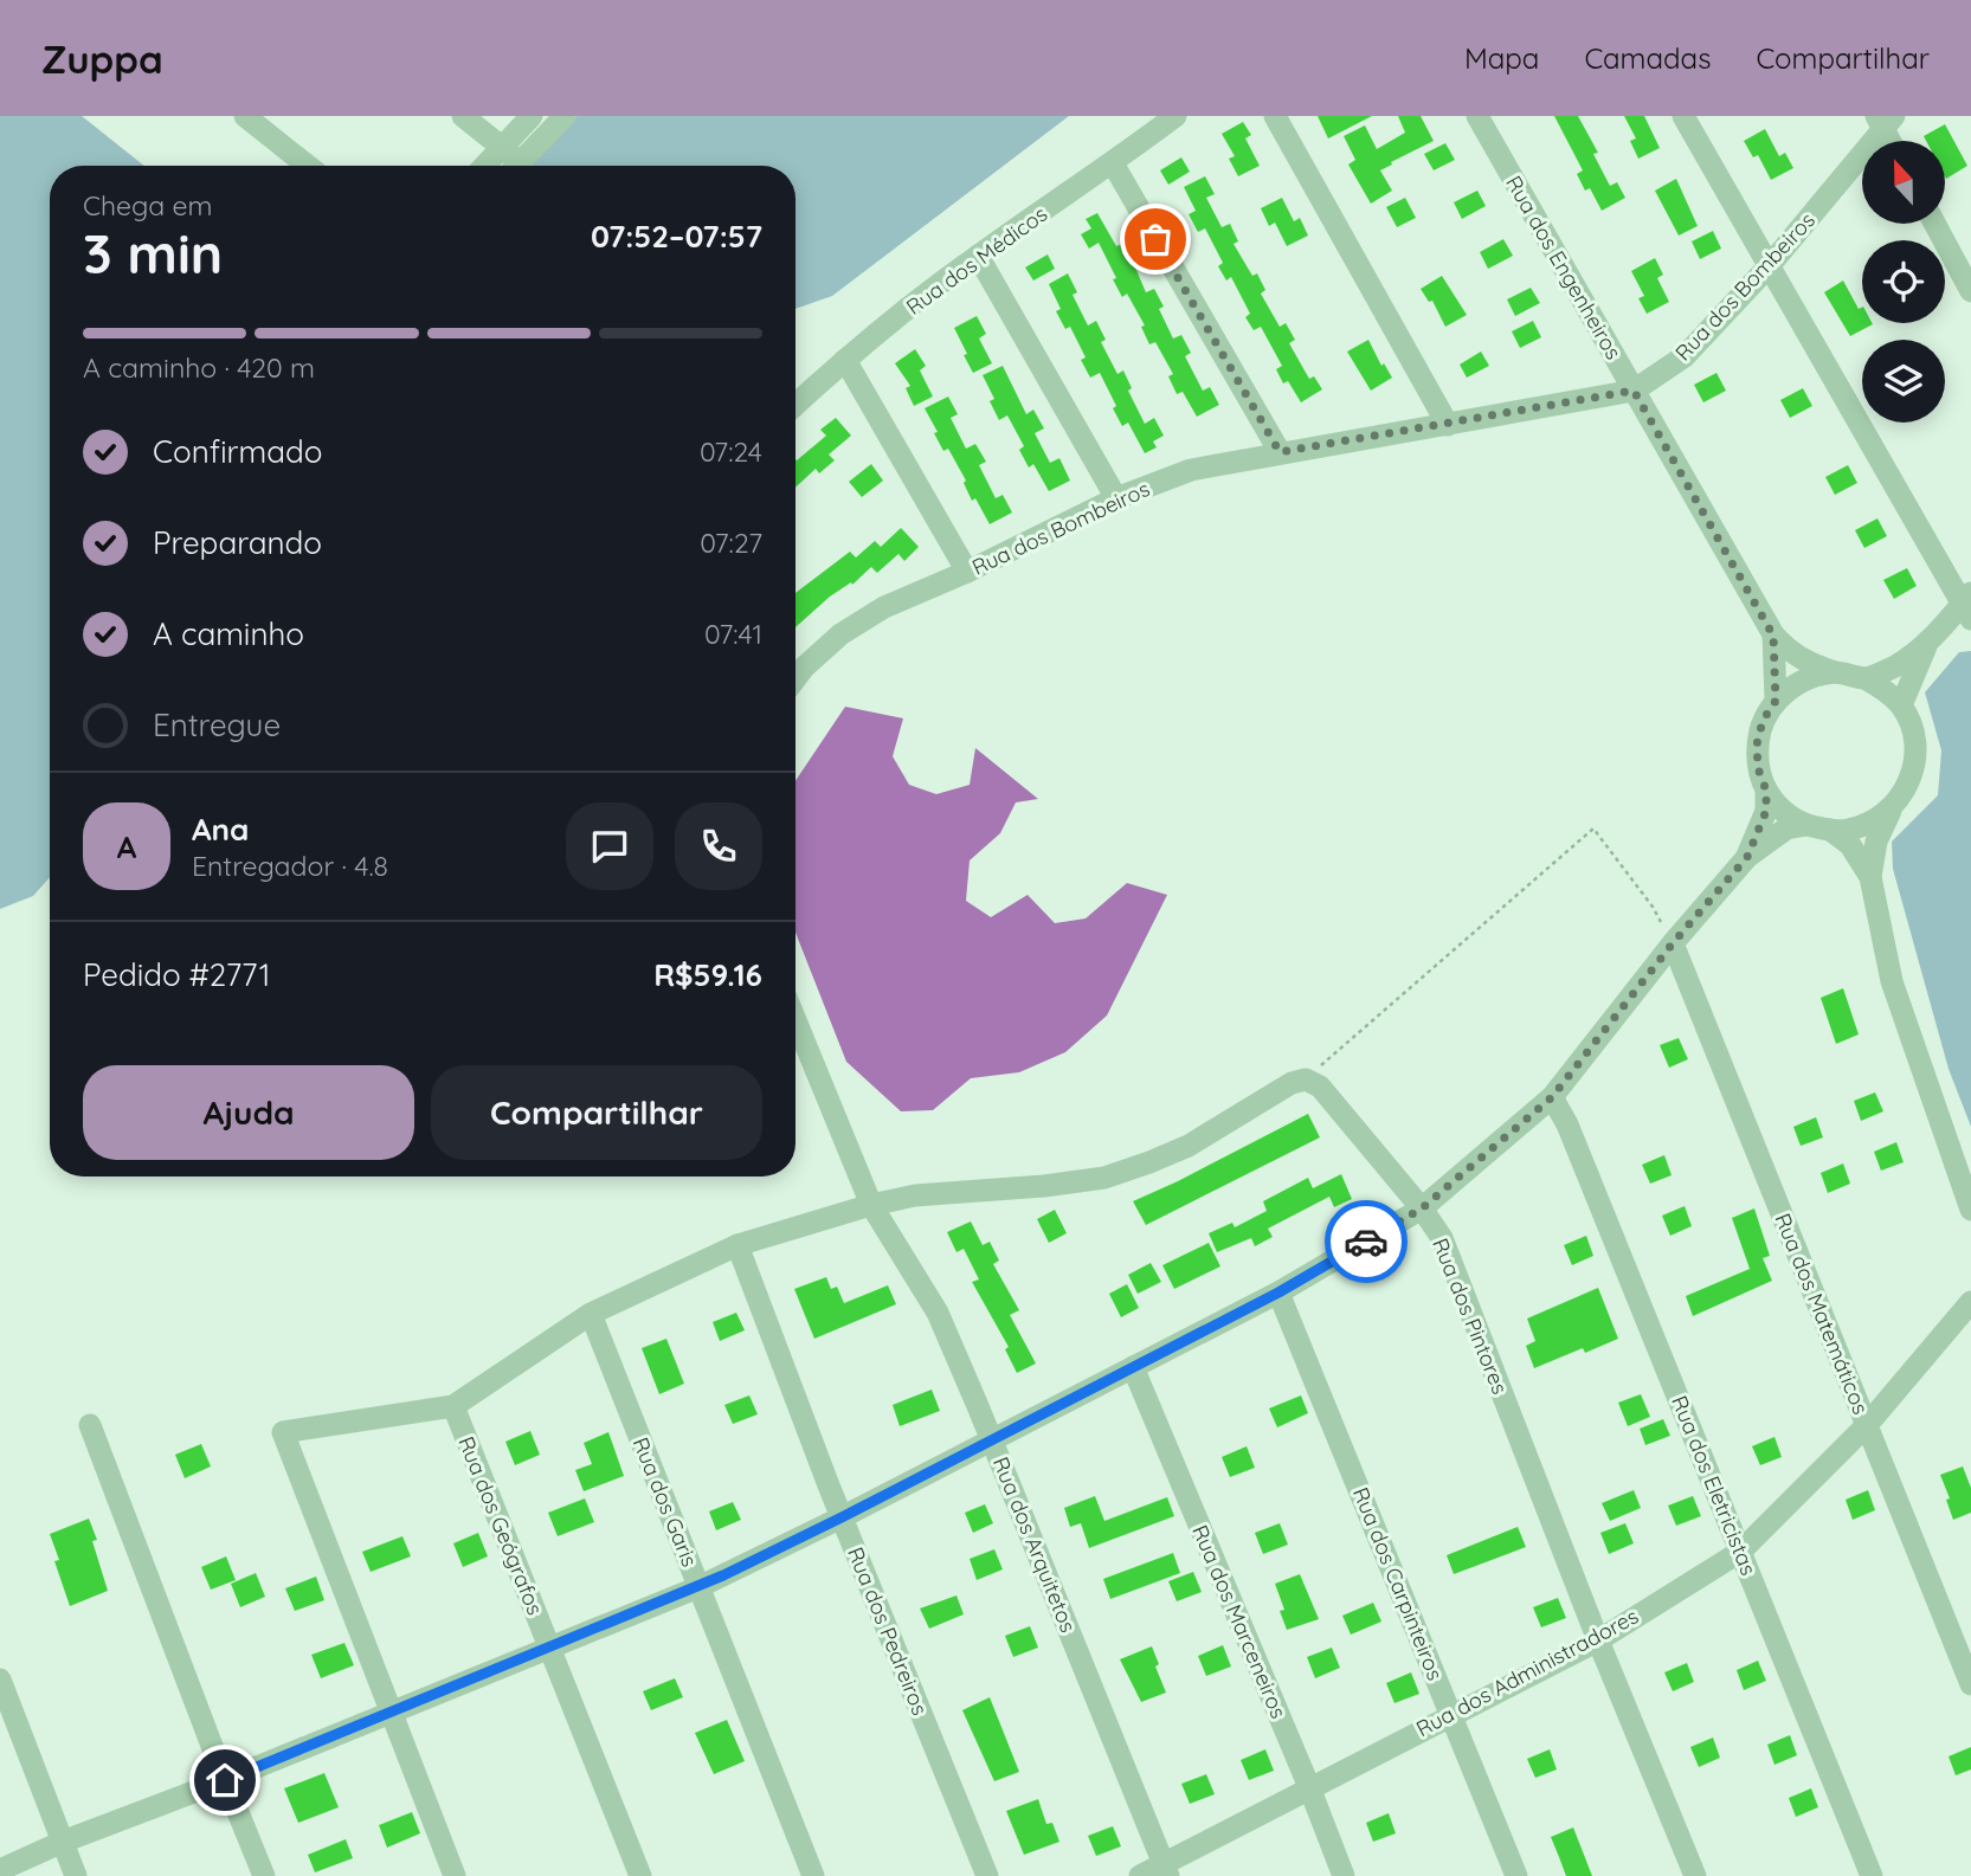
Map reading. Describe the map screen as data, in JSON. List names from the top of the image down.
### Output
{
  "streets": {
    "street": [
      "Rua dos Médicos",
      "Rua dos Engenheiros",
      "Rua dos Bombeiros",
      "Rua dos Matemáticos",
      "Rua dos Pintores",
      "Rua dos Eletricistas",
      "Rua dos Garis",
      "Rua dos Geógrafos",
      "Rua dos Arquitetos",
      "Rua dos Carpinteiros",
      "Rua dos Marceneiros",
      "Rua dos Pedreiros",
      "Rua dos Administradores"
    ]
  },
  "crossings": [
    ["Rua dos Engenheiros", "Rua dos Bombeiros"],
    ["Rua dos Matemáticos", "Rua dos Administradores"],
    ["Rua dos Pintores", "Rua dos Administradores"],
    ["Rua dos Eletricistas", "Rua dos Administradores"],
    ["Rua dos Arquitetos", "Rua dos Administradores"],
    ["Rua dos Carpinteiros", "Rua dos Administradores"],
    ["Rua dos Marceneiros", "Rua dos Administradores"]
  ],
  "north": "top",
  "page": {
    "header": "Zuppa",
    "nav": ["Mapa", "Camadas", "Compartilhar"],
    "heading": ["3 min", "Chega em", "07:52–07:57"],
    "panel": [
      "Ana",
      "Entregador · 4.8",
      "Pedido #2771",
      "R$59.16"
    ],
    "bar": "A caminho · 420 m",
    "list": [
      ["Confirmado", "07:24"],
      ["Preparando", "07:27"],
      ["A caminho", "07:41"],
      "Entregue"
    ],
    "round": "A",
    "buttons": ["Ajuda", "Compartilhar"]
  }
}
